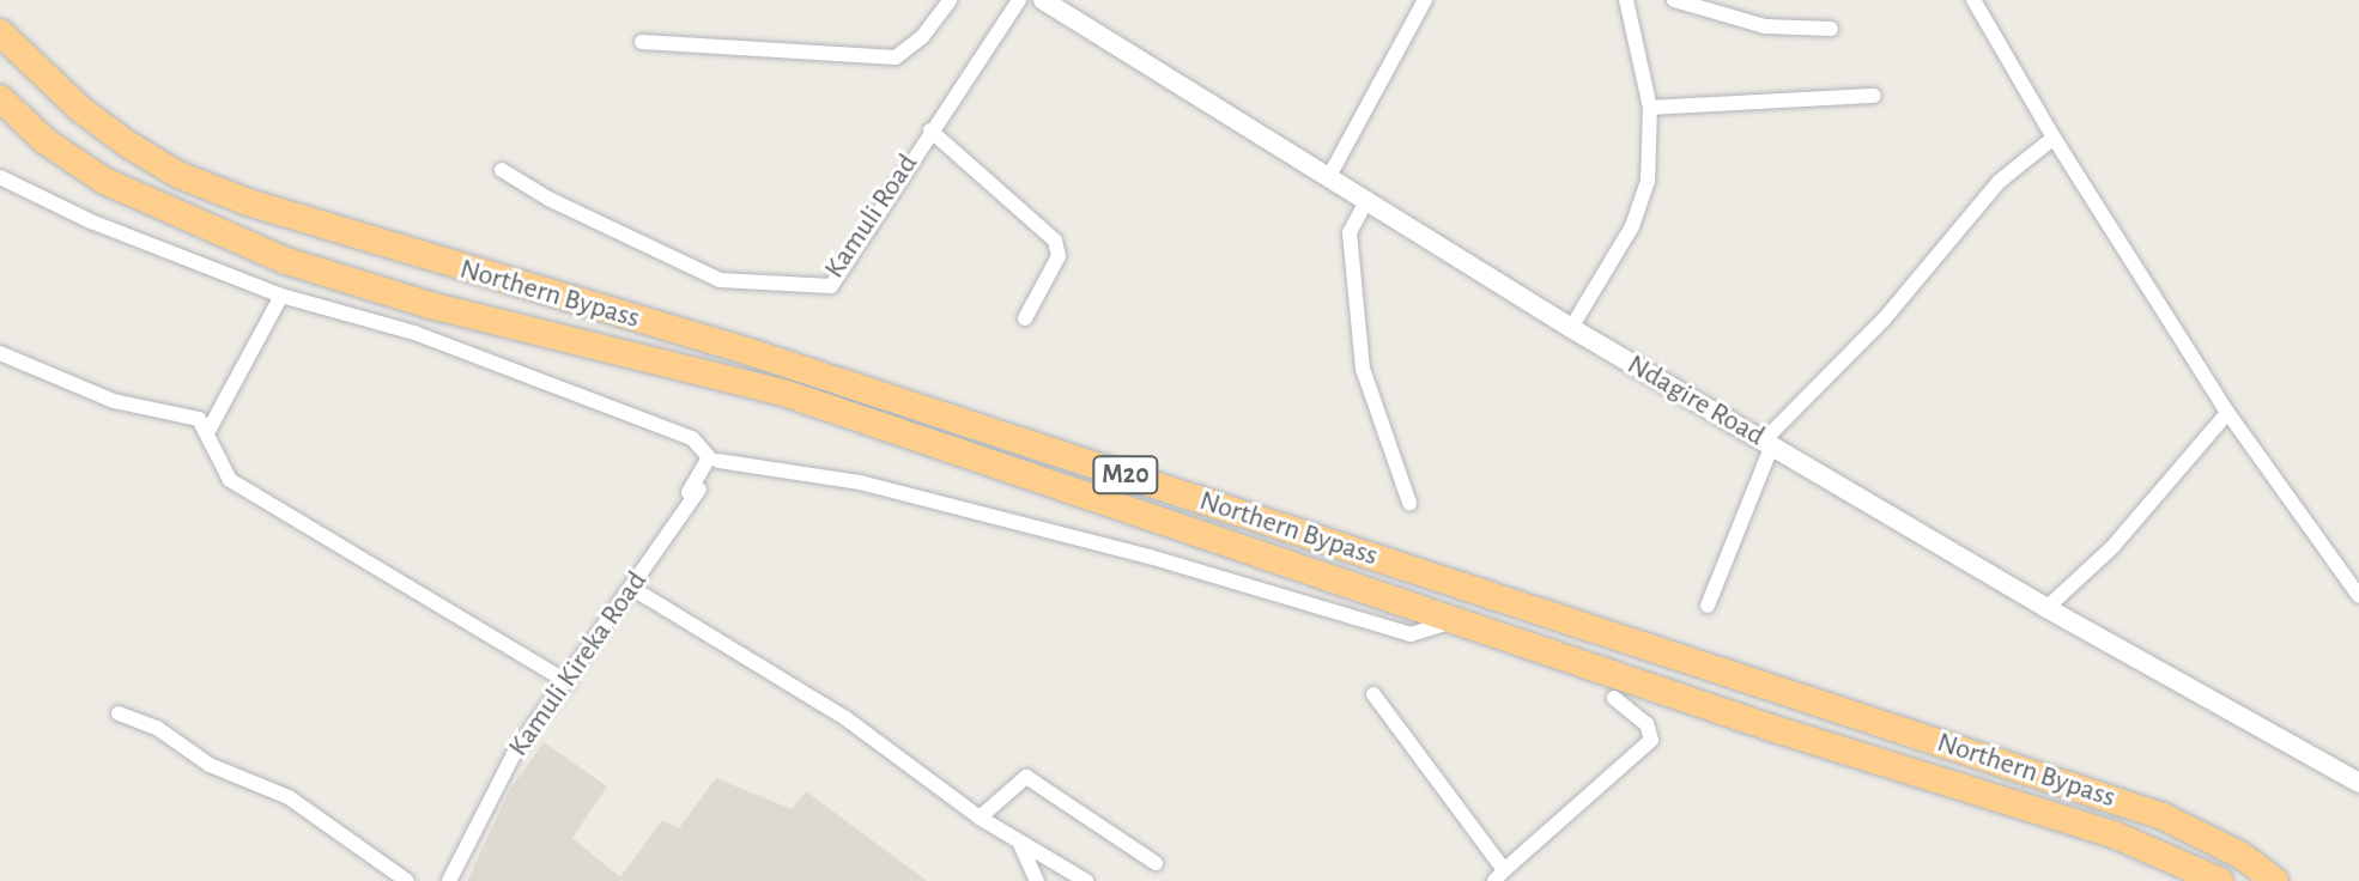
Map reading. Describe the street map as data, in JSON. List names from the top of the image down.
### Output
{
  "streets": {
    "highway": ["Northern Bypass", "M20"],
    "street": ["Kamuli Road", "Ndagire Road", "Kamuli Kireka Road"]
  },
  "crossings": [
    ["Northern Bypass", "Kamuli Kireka Road"]
  ]
}
